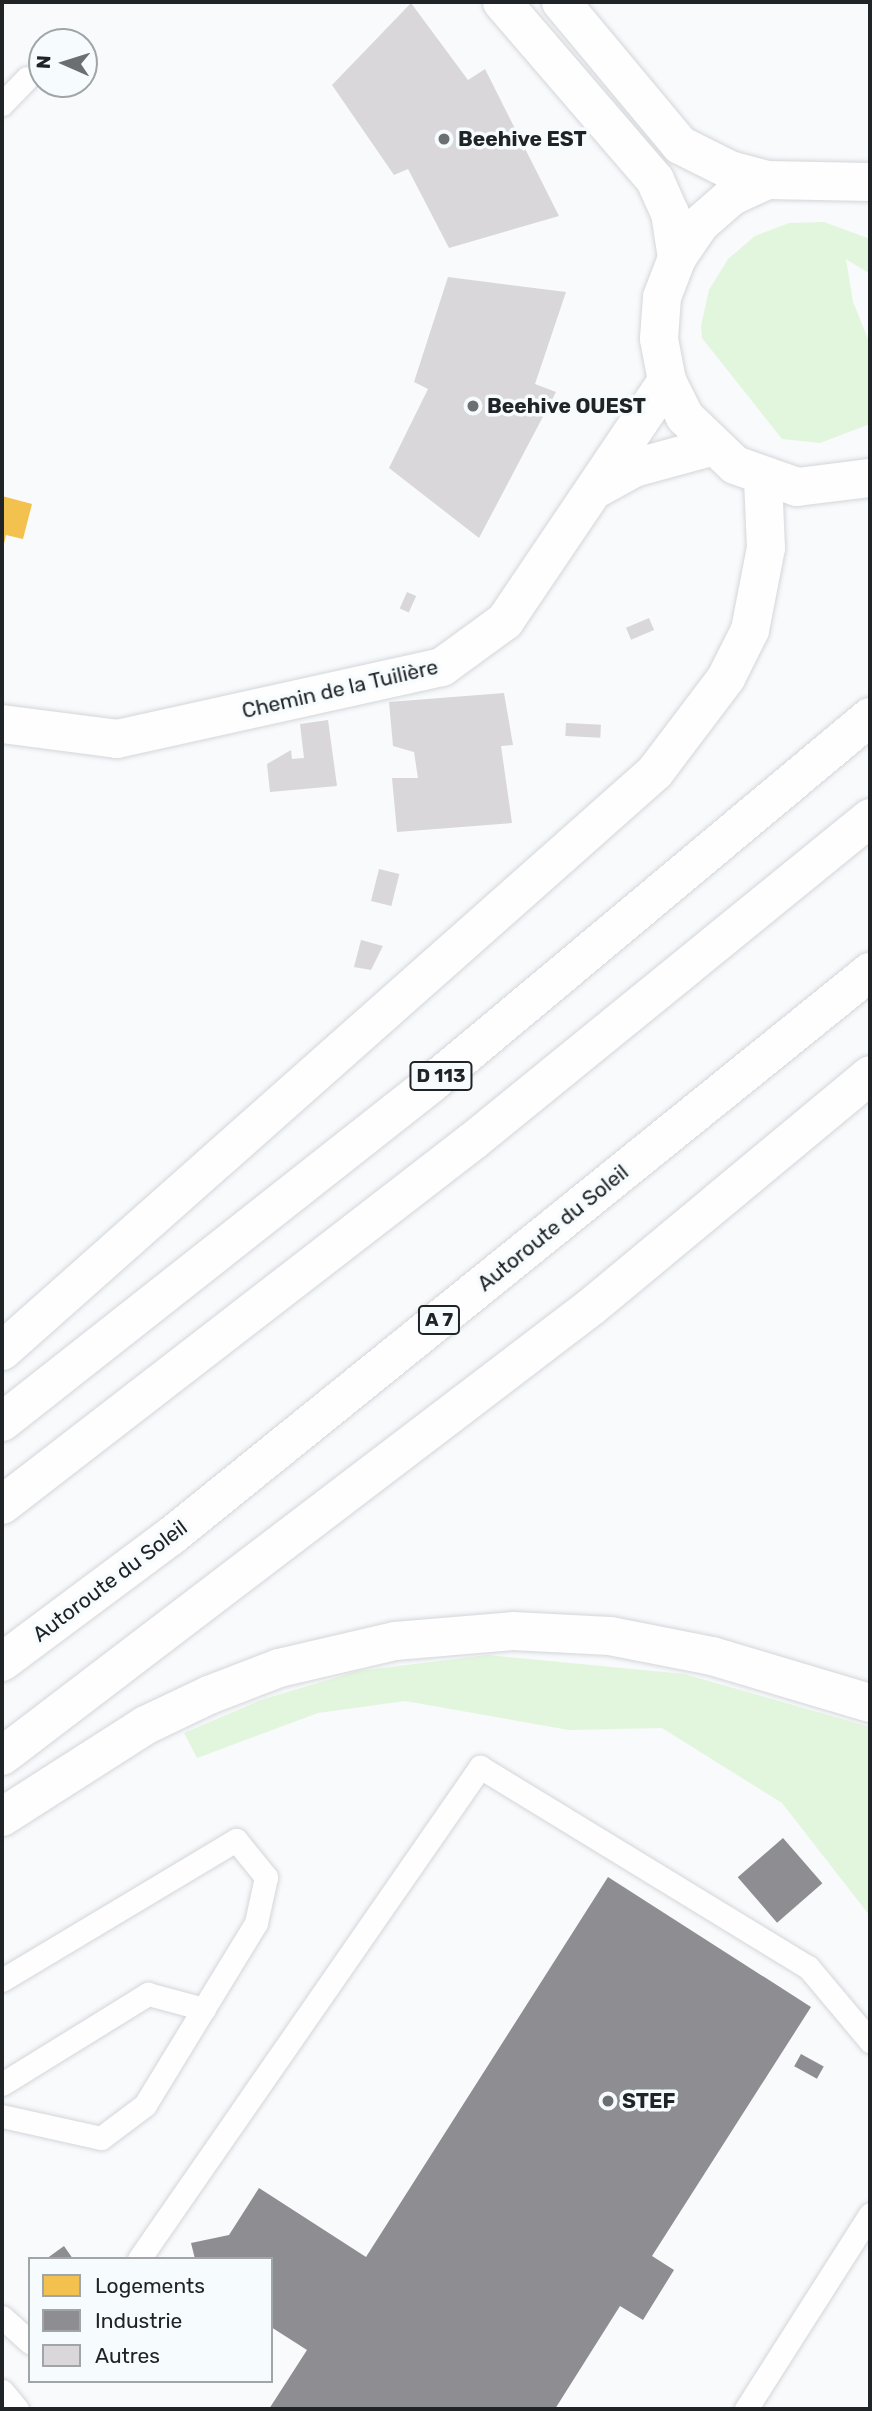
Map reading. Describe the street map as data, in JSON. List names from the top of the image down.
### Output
{
  "streets": {
    "main road": [
      "Chemin de la Tuilière",
      "D 113",
      "Autoroute du Soleil",
      "A 7"
    ]
  },
  "places": ["Beehive EST", "Beehive OUEST", "STEF"],
  "legend": ["Logements", "Industrie", "Autres"],
  "north": "left"
}
